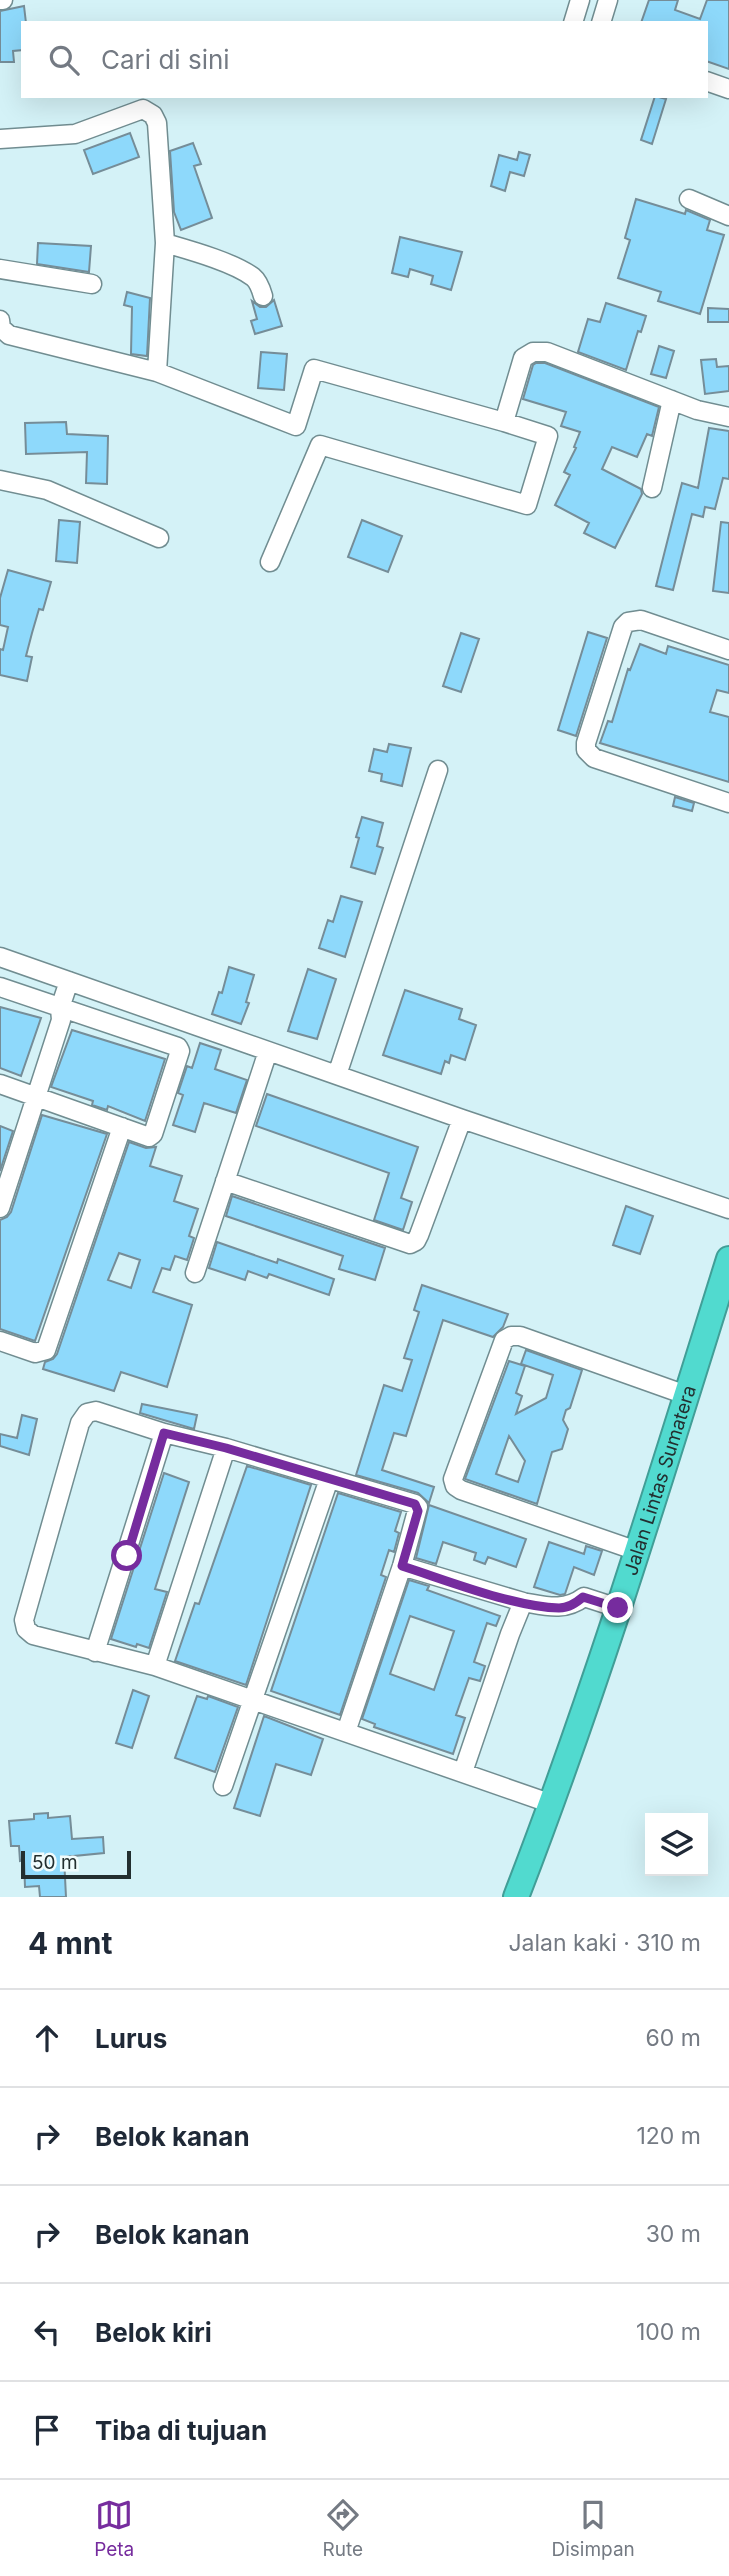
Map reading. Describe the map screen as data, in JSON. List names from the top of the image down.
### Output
{
  "streets": {
    "highway": ["Jalan Lintas Sumatera"]
  },
  "scale_bar": "50 m",
  "page": {
    "search": "Cari di sini",
    "scale": "50 m",
    "heading": ["4 mnt", "Jalan kaki · 310 m"],
    "list": [
      ["Lurus", "60 m"],
      ["Belok kanan", "120 m"],
      ["Belok kanan", "30 m"],
      ["Belok kiri", "100 m"],
      "Tiba di tujuan"
    ],
    "nav": ["Peta", "Rute", "Disimpan"]
  }
}
